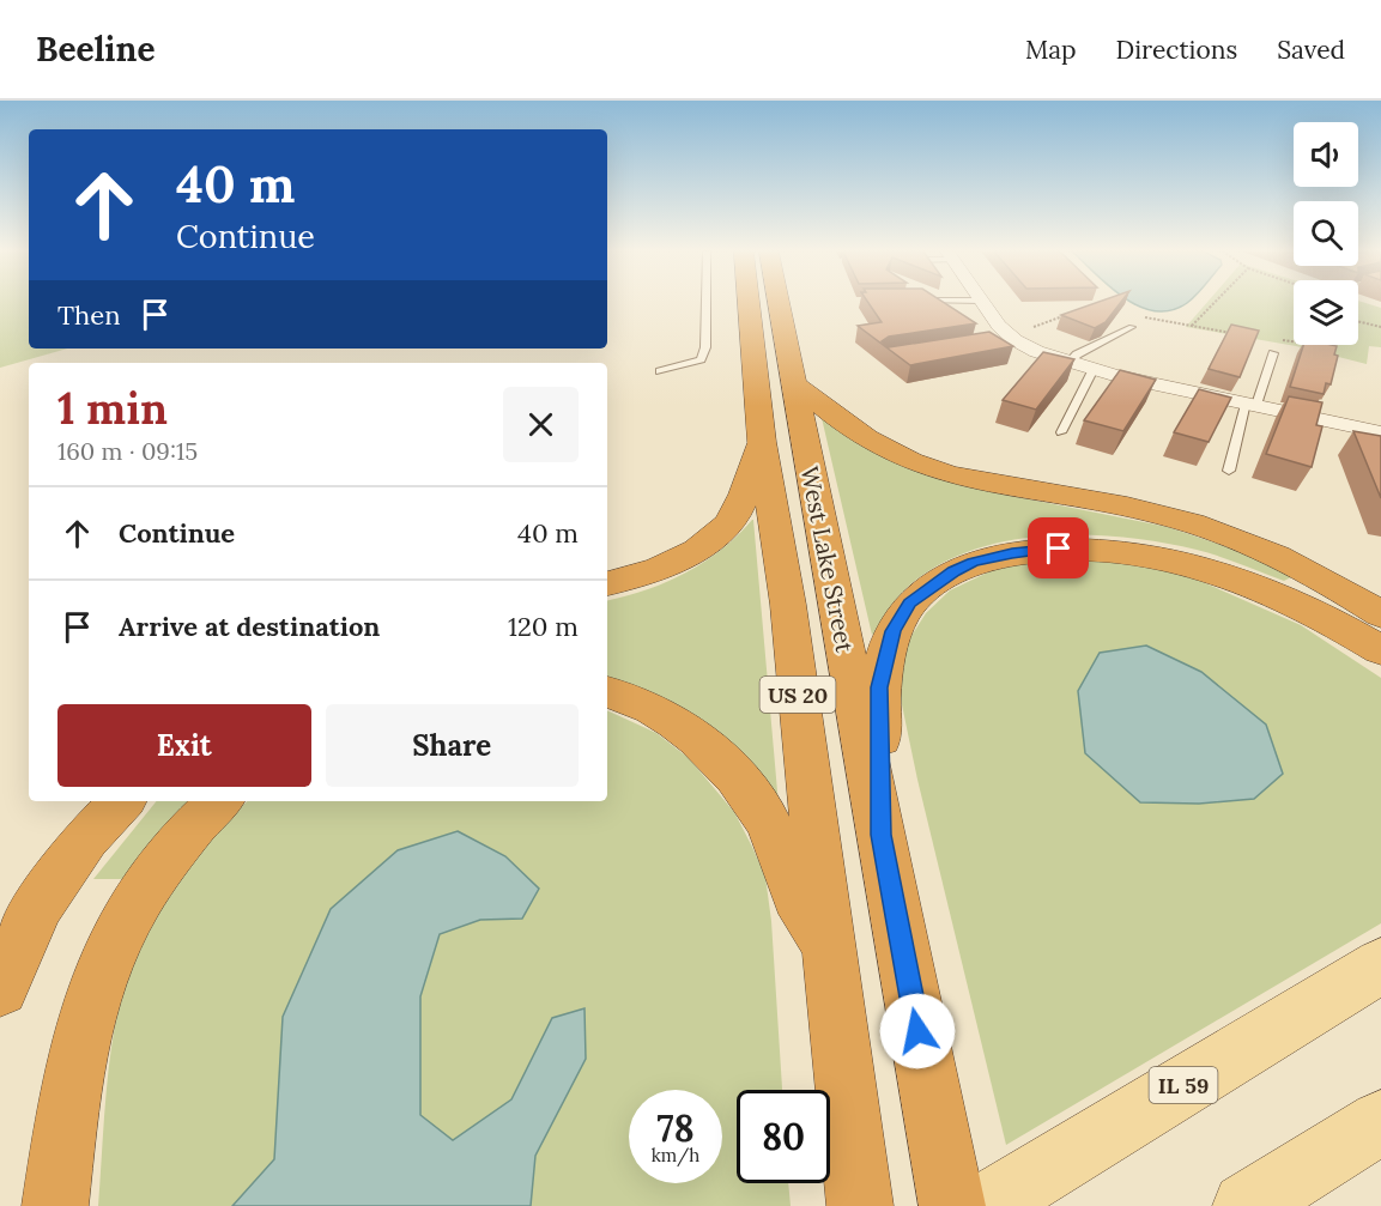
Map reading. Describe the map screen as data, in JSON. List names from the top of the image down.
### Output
{
  "streets": {
    "highway": ["West Lake Street", "US 20"],
    "main road": ["IL 59"]
  },
  "page": {
    "header": "Beeline",
    "nav": ["Map", "Directions", "Saved"],
    "turn": ["40 m", "Continue"],
    "then": "Then",
    "heading": ["1 min", "160 m · 09:15"],
    "list": [
      {
        "name": "Continue",
        "value": "40 m"
      },
      {
        "name": "Arrive at destination",
        "value": "120 m"
      }
    ],
    "buttons": ["Exit", "Share"],
    "speed": "78 km/h",
    "limit": "80"
  }
}
